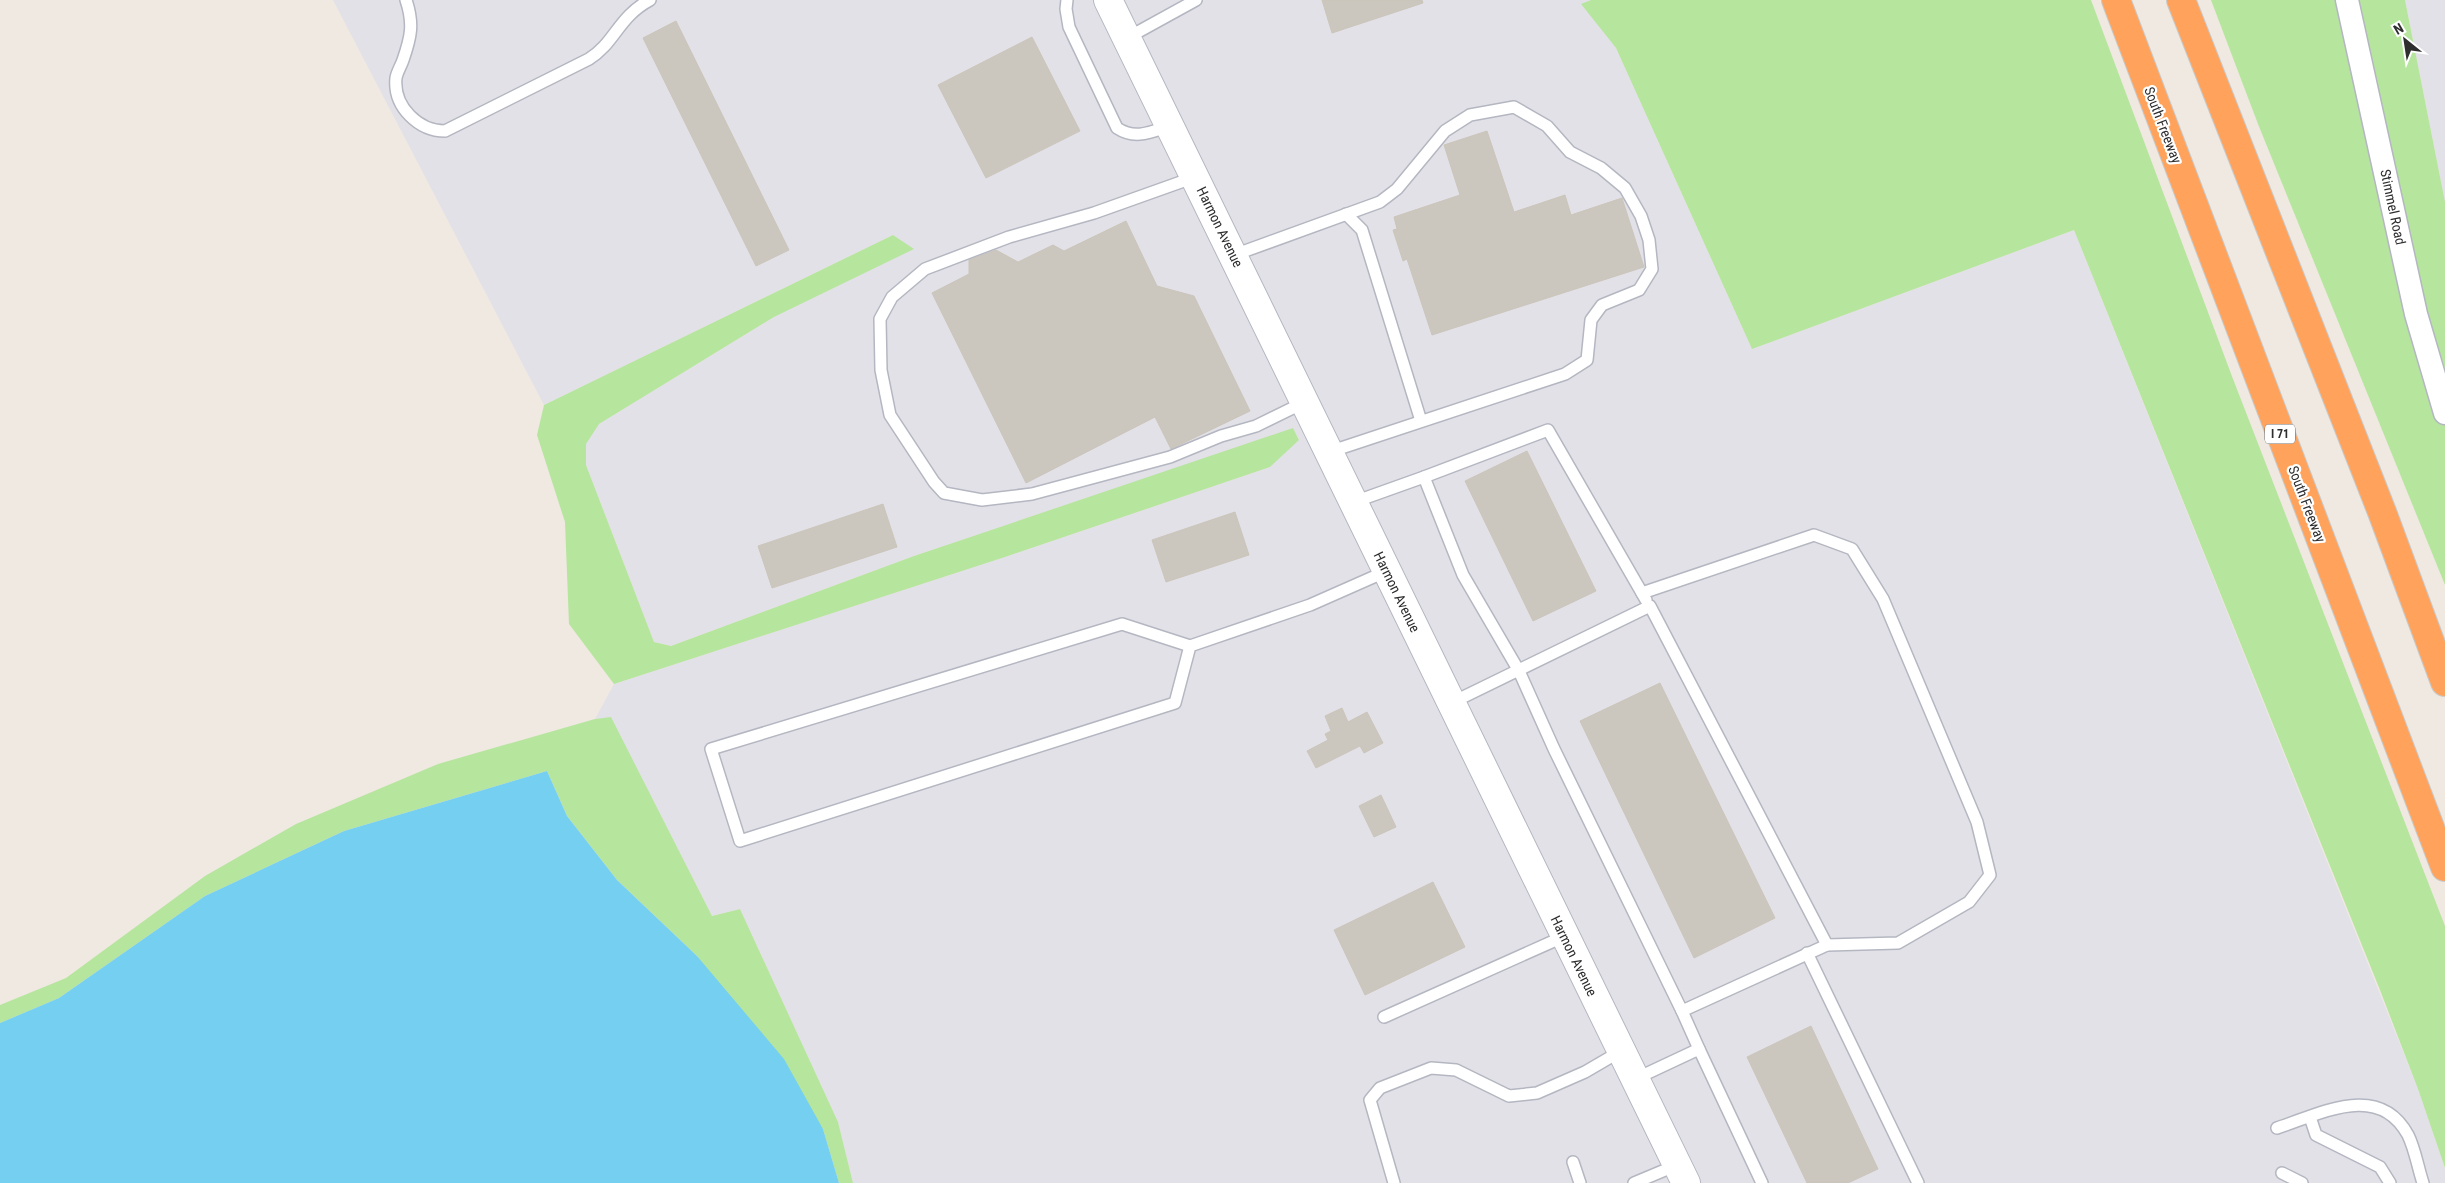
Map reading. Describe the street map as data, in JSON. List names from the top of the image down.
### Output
{
  "streets": {
    "highway": ["South Freeway", "I 71"],
    "main road": ["Harmon Avenue"],
    "street": ["Stimmel Road"]
  },
  "north": "top left"
}
